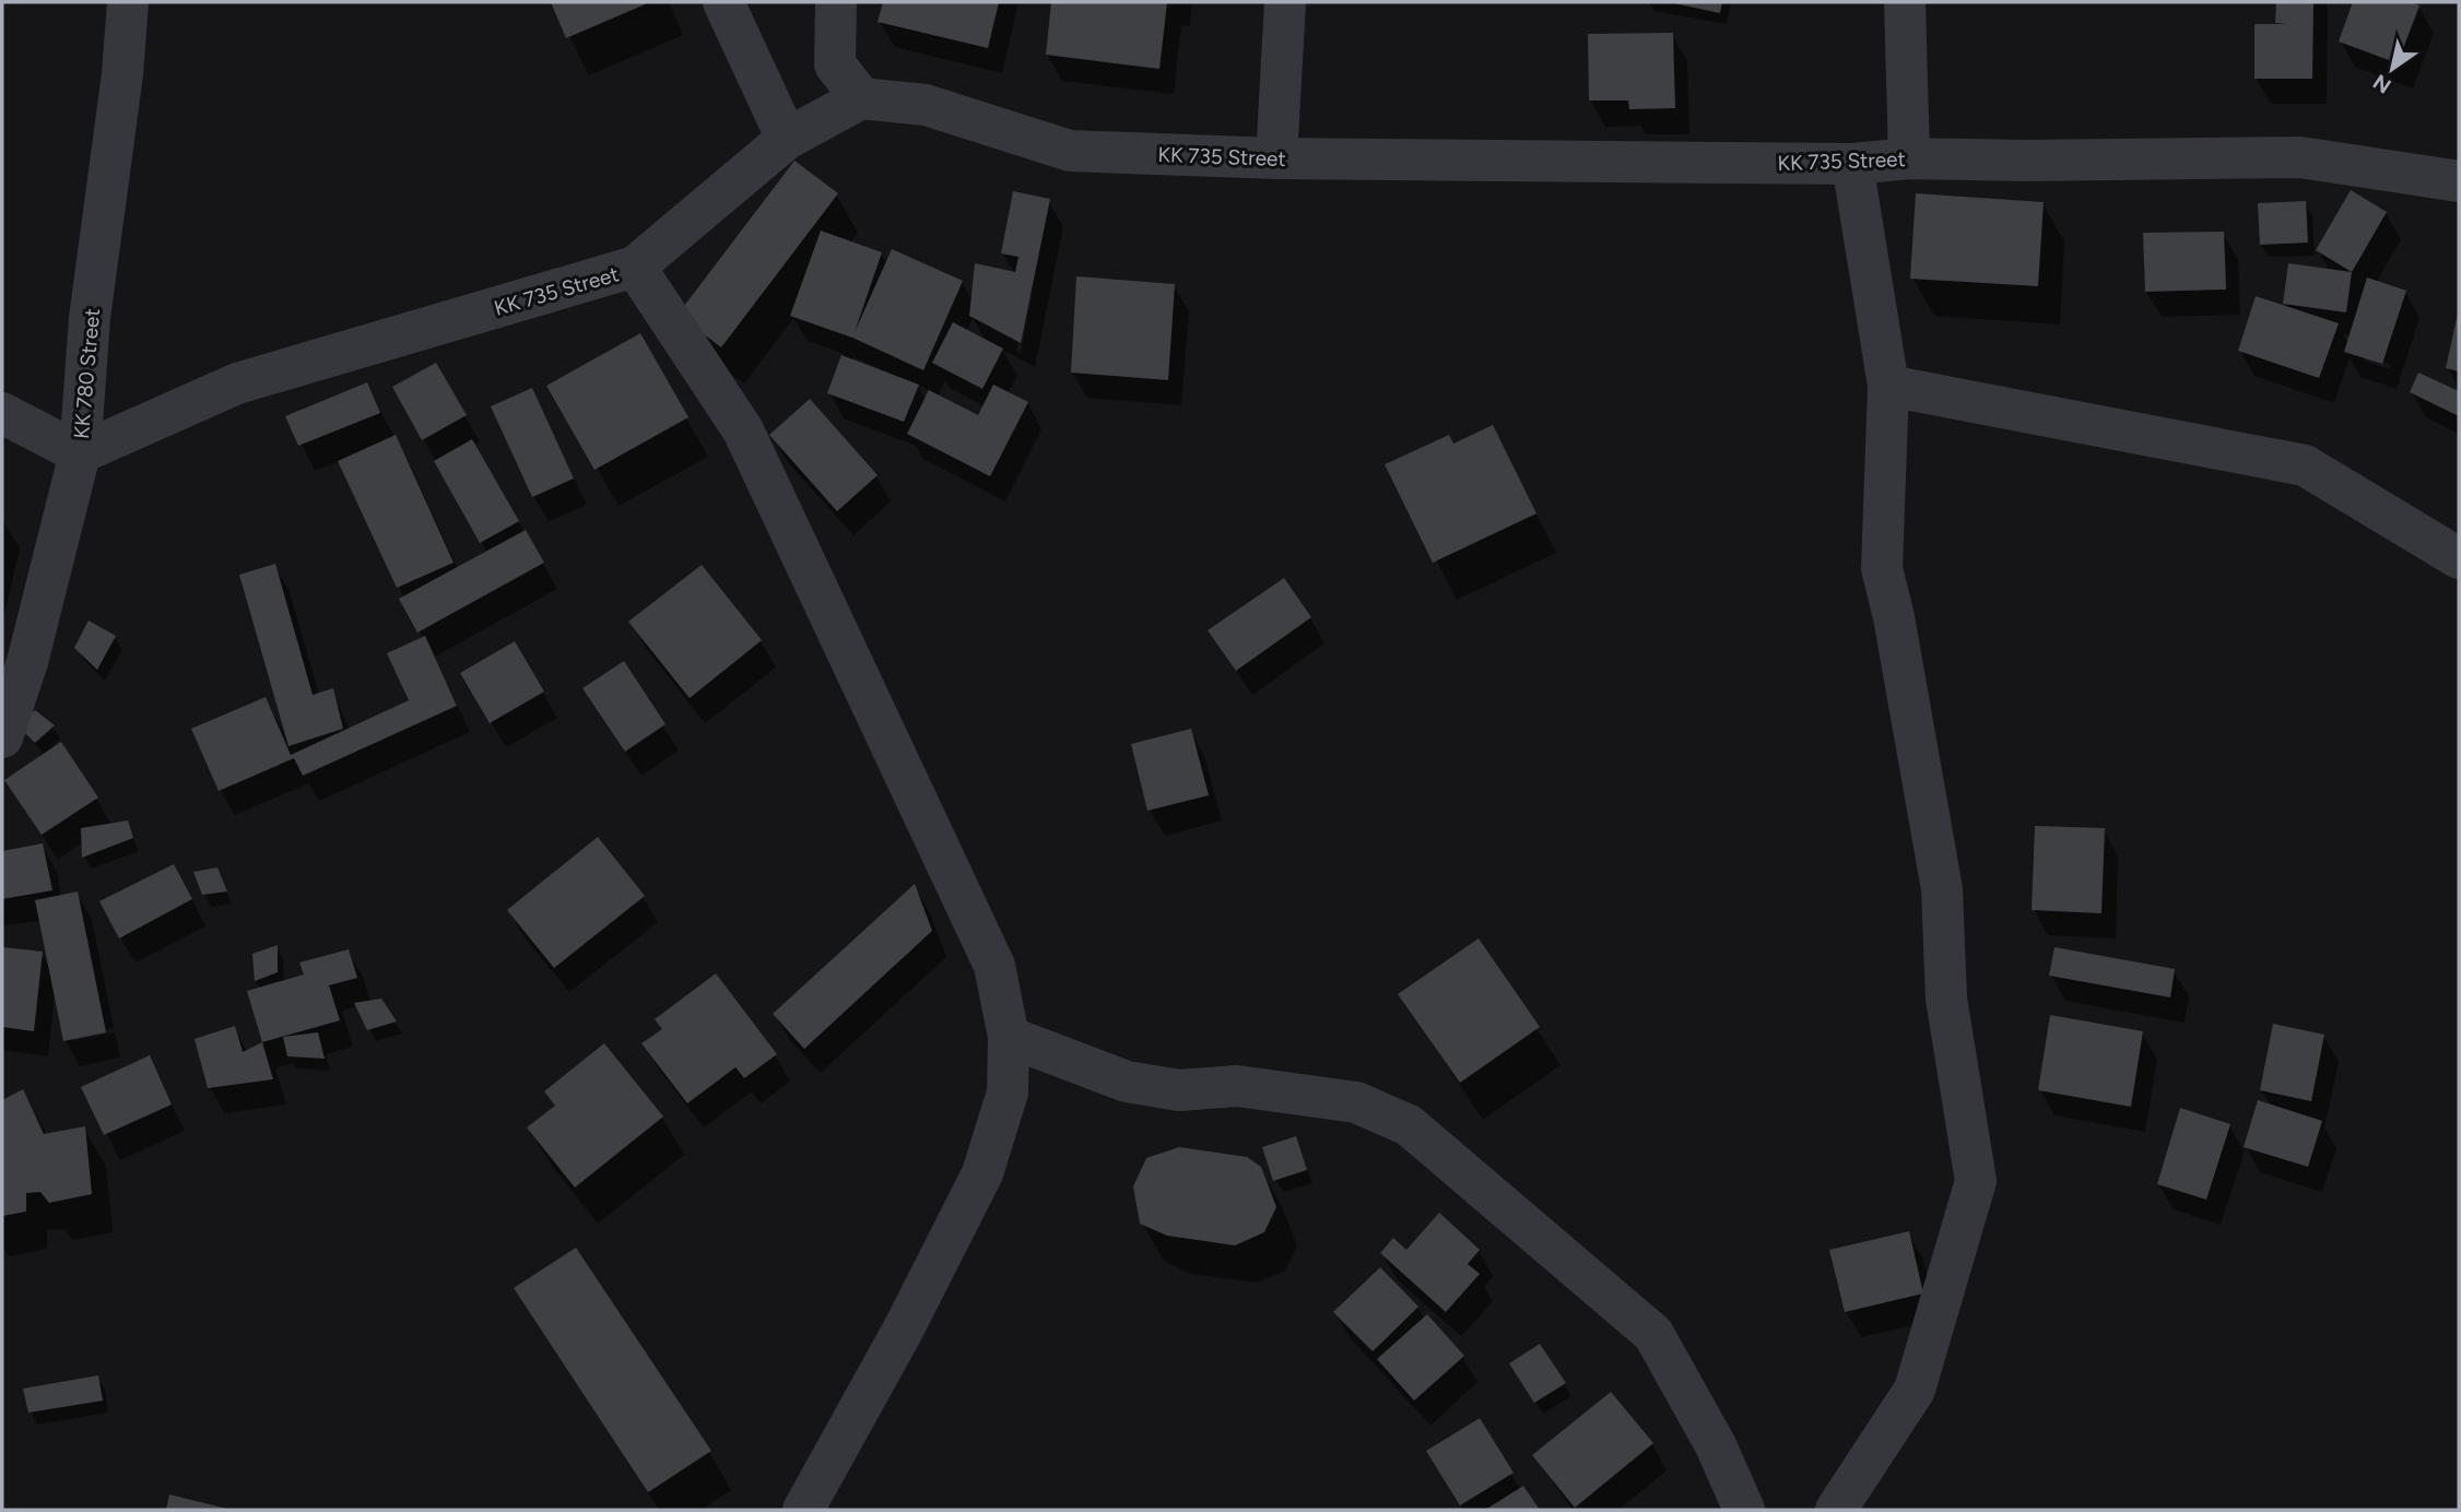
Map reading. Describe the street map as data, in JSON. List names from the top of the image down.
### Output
{
  "streets": {
    "street": ["KK 735 Street", "KK 780 Street"]
  },
  "crossings": [
    ["KK 735 Street", "KK 780 Street"]
  ],
  "north": "bottom left"
}
